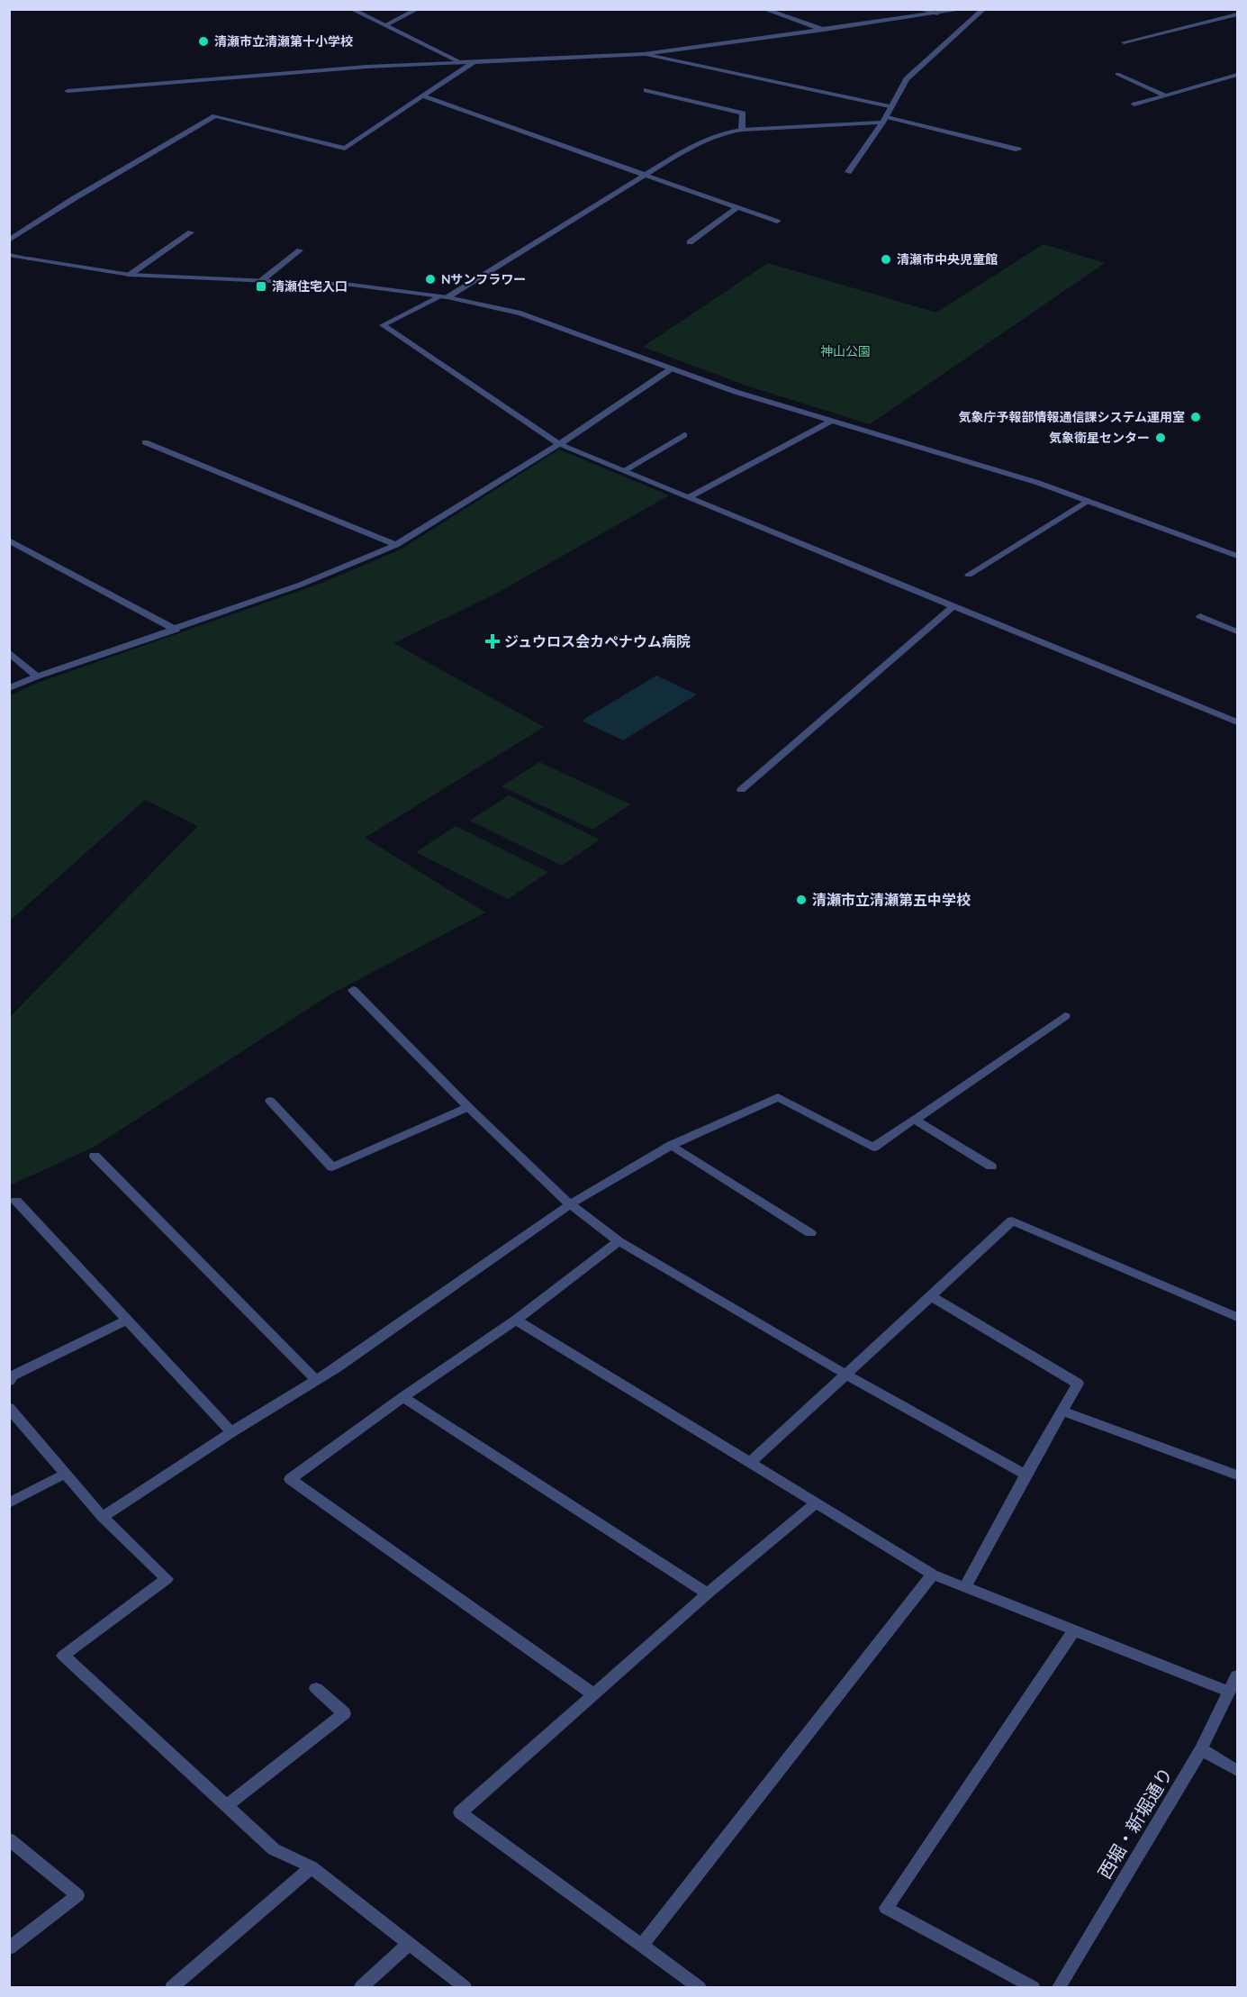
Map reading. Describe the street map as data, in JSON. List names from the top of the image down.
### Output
{
  "streets": {
    "street": ["西堀・新堀通り"]
  },
  "parks": ["神山公園"],
  "places": {
    "other": [
      "清瀬市立清瀬第十小学校",
      "清瀬市中央児童館",
      "Nサンフラワー",
      "気象庁予報部情報通信課システム運用室",
      "気象衛星センター",
      "清瀬市立清瀬第五中学校"
    ],
    "transit": ["清瀬住宅入口"],
    "health": ["ジュウロス会カペナウム病院"]
  }
}
